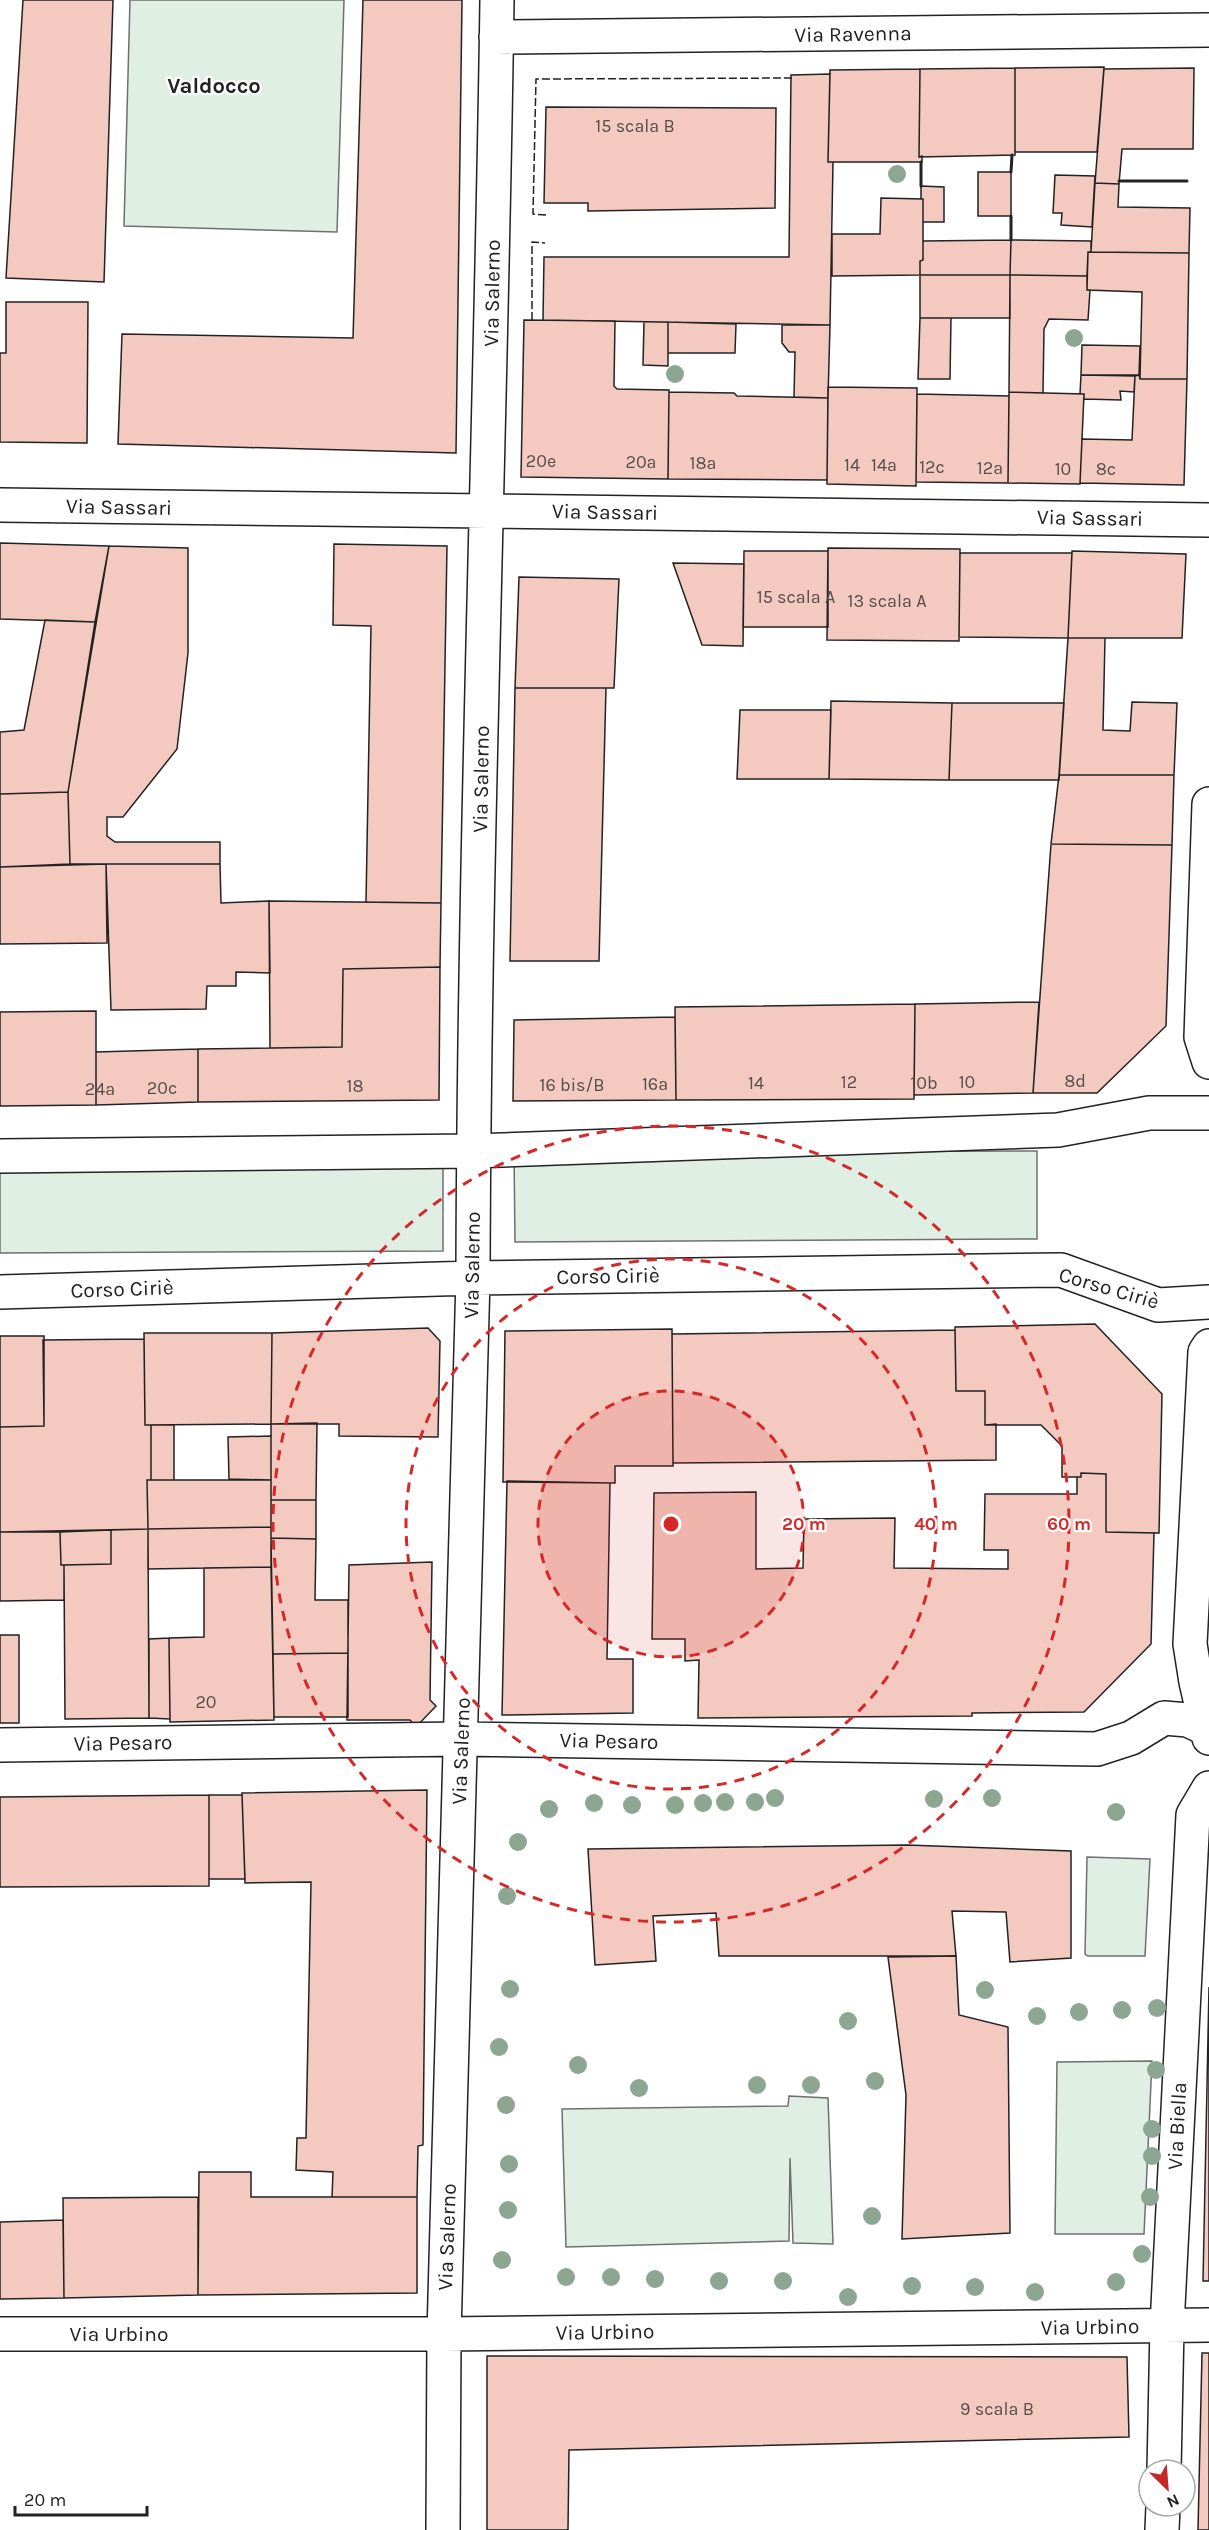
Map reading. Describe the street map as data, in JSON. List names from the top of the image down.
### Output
{
  "streets": {
    "street": [
      "Via Ravenna",
      "Via Salerno",
      "Via Sassari",
      "Corso Ciriè",
      "Via Pesaro",
      "Via Biella",
      "Via Urbino"
    ]
  },
  "crossings": [
    ["Via Ravenna", "Via Salerno"],
    ["Via Salerno", "Via Sassari"],
    ["Via Salerno", "Corso Ciriè"],
    ["Via Salerno", "Via Pesaro"],
    ["Via Salerno", "Via Urbino"],
    ["Via Biella", "Via Urbino"]
  ],
  "districts": ["Valdocco"],
  "house_numbers": [
    "15 scala B",
    "20e",
    "20a",
    "18a",
    "14",
    "14a",
    "12c",
    "12a",
    "10",
    "8c",
    "15 scala A",
    "13 scala A",
    "8d",
    "12",
    "10",
    "14",
    "10b",
    "16a",
    "16 bis/B",
    "18",
    "20c",
    "24a",
    "20",
    "9 scala B"
  ],
  "scale_bar": "20 m",
  "north": "bottom right",
  "rings": ["20 m", "40 m", "60 m"]
}
